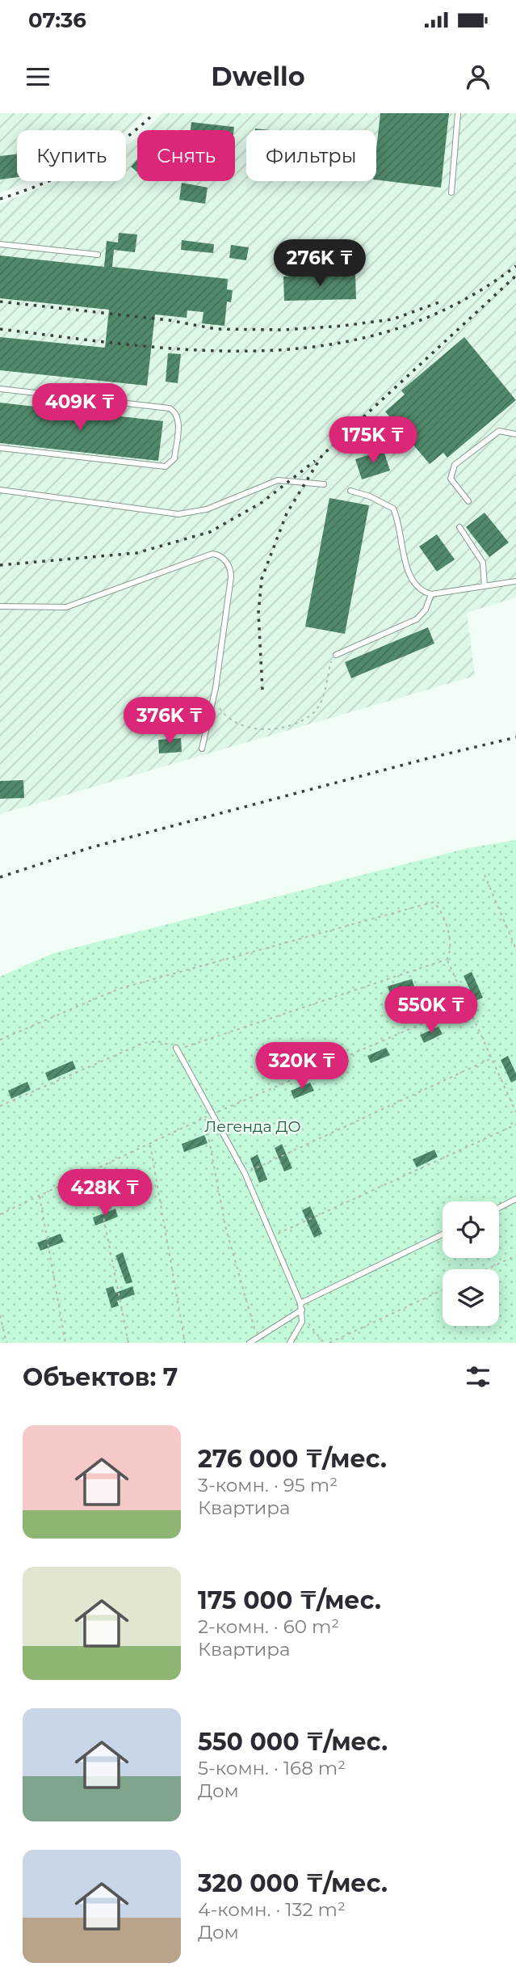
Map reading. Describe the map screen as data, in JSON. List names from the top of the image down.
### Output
{
  "parks": ["Легенда ДО"],
  "page": {
    "status": "07:36",
    "header": "Dwello",
    "chip": ["Купить", "Снять", "Фильтры"],
    "price": [
      "276K ₸",
      "409K ₸",
      "175K ₸",
      "376K ₸",
      "550K ₸",
      "320K ₸",
      "428K ₸"
    ],
    "heading": "Объектов: 7",
    "list": [
      {
        "name": "276 000 ₸/мес.",
        "note": "3-комн. · 95 m² · Квартира"
      },
      {
        "name": "175 000 ₸/мес.",
        "note": "2-комн. · 60 m² · Квартира"
      },
      {
        "name": "550 000 ₸/мес.",
        "note": "5-комн. · 168 m² · Дом"
      },
      {
        "name": "320 000 ₸/мес.",
        "note": "4-комн. · 132 m² · Дом"
      }
    ]
  }
}
